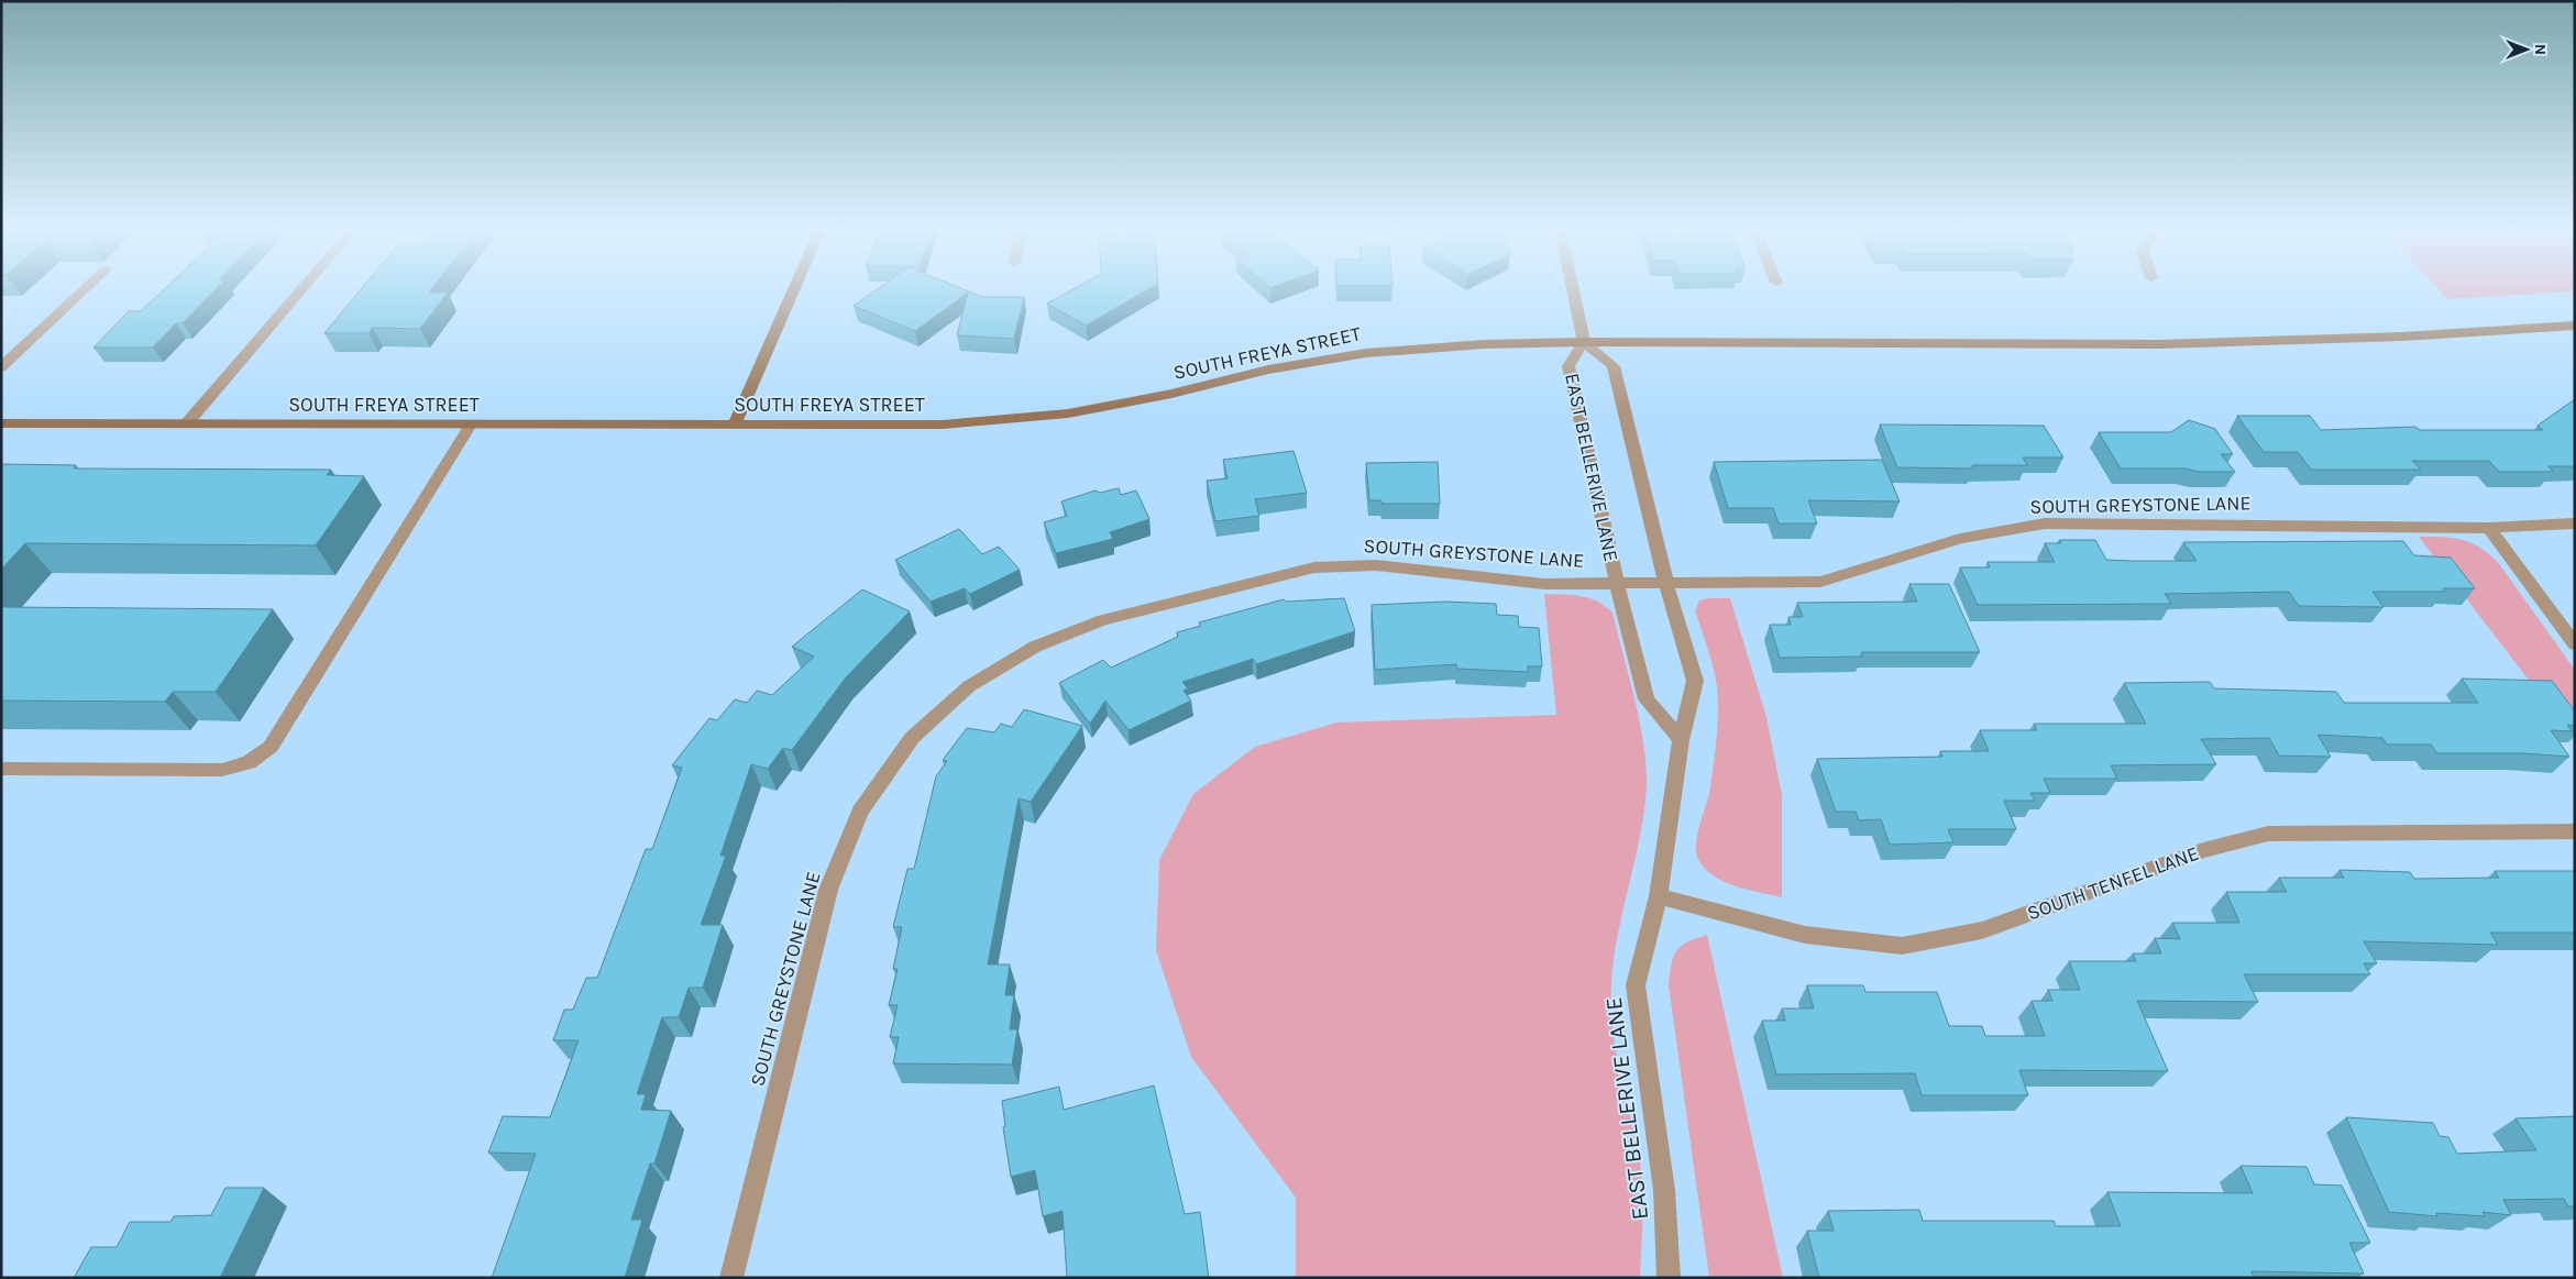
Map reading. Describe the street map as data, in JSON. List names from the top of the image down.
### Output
{
  "streets": {
    "main road": ["SOUTH FREYA STREET"],
    "street": ["EAST BELLERIVE LANE", "SOUTH GREYSTONE LANE", "SOUTH TENFEL LANE"]
  },
  "crossings": [
    ["SOUTH FREYA STREET", "EAST BELLERIVE LANE"],
    ["EAST BELLERIVE LANE", "SOUTH GREYSTONE LANE"],
    ["EAST BELLERIVE LANE", "SOUTH TENFEL LANE"]
  ],
  "north": "right"
}
